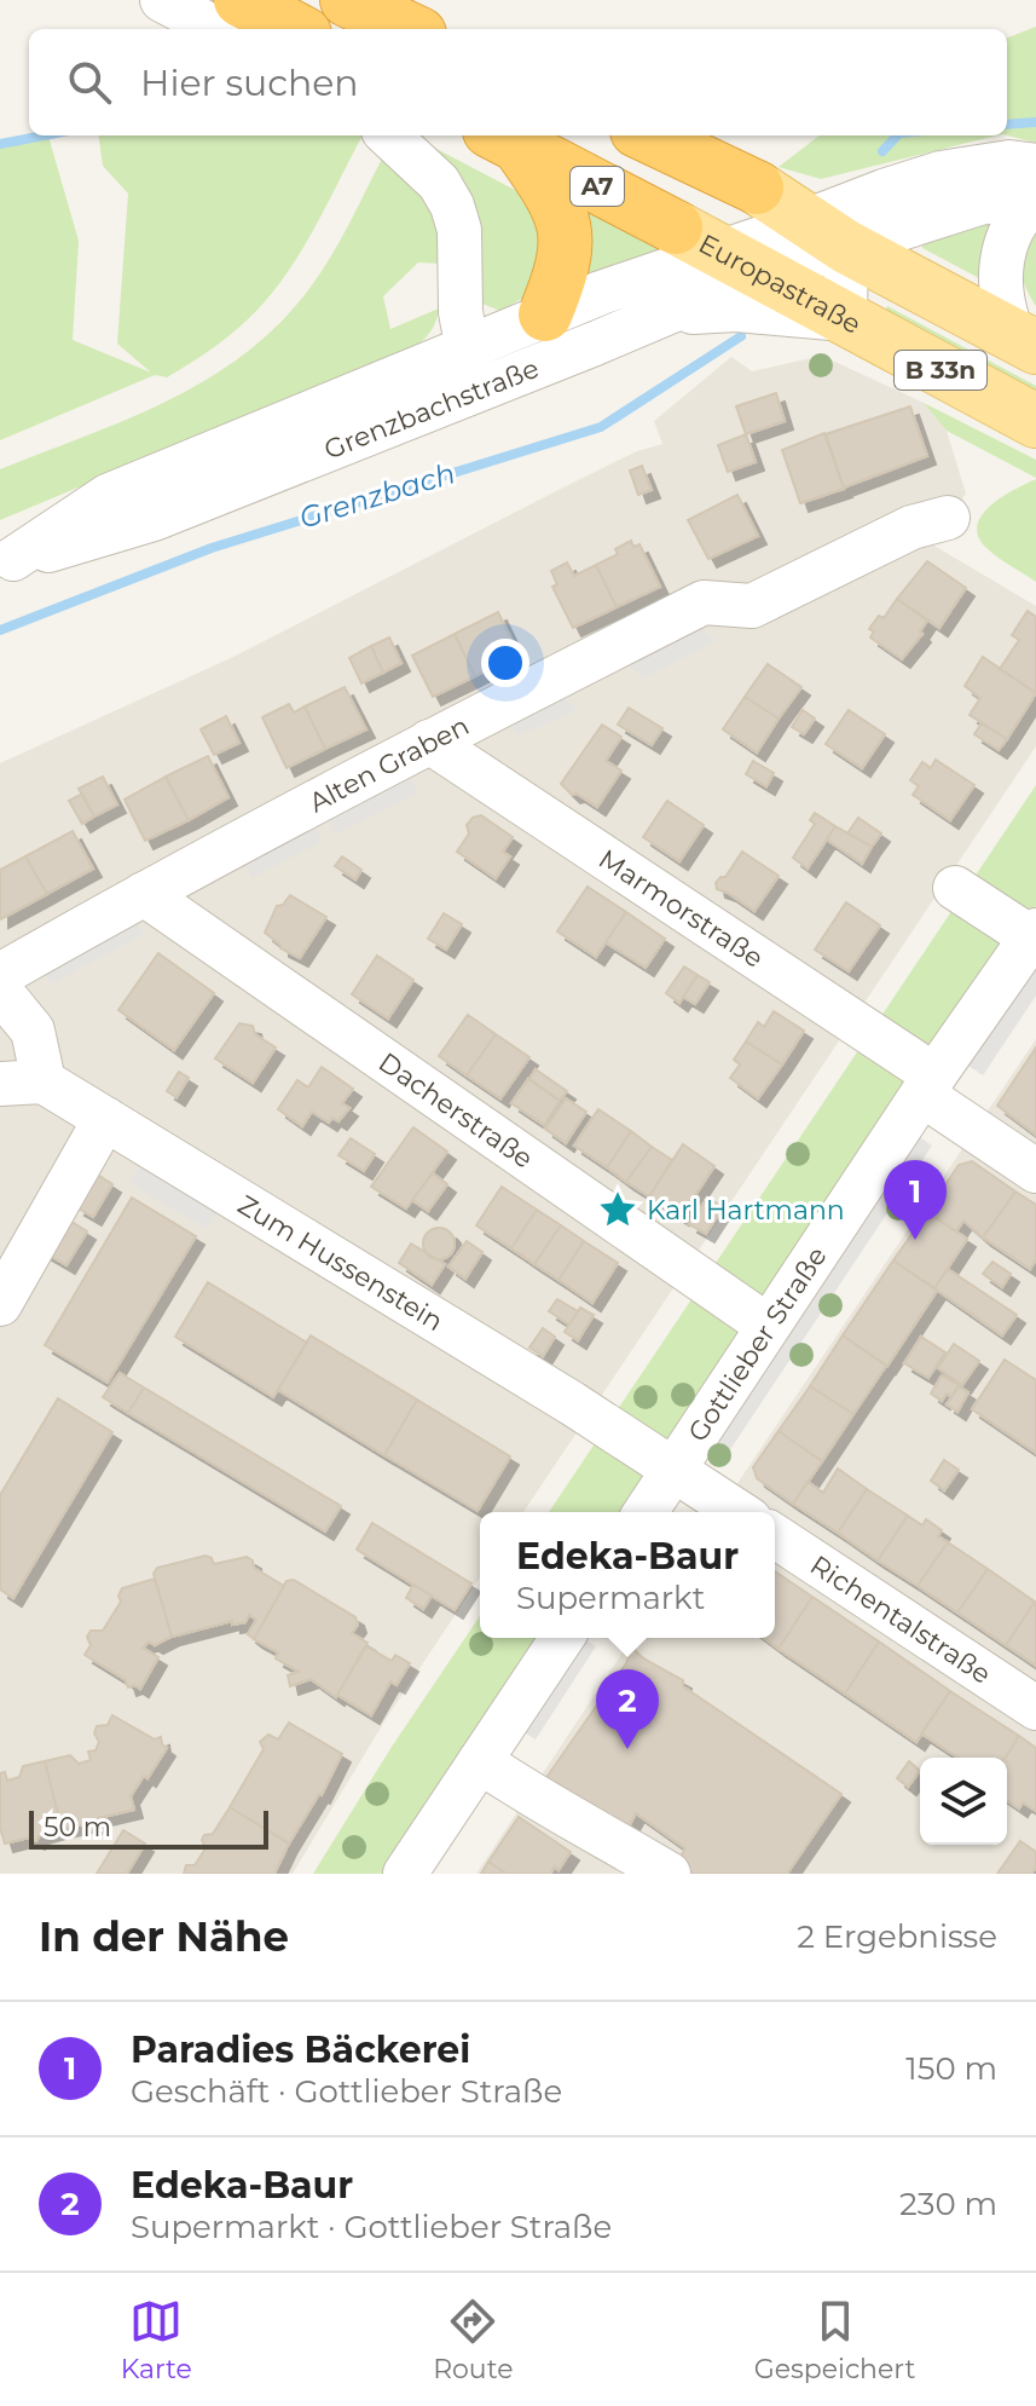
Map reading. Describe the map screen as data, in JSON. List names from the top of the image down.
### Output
{
  "streets": {
    "highway": ["A7"],
    "main road": ["Europastraße", "B 33n"],
    "street": [
      "Grenzbachstraße",
      "Alten Graben",
      "Marmorstraße",
      "Dacherstraße",
      "Zum Hussenstein",
      "Gottlieber Straße",
      "Richentalstraße"
    ]
  },
  "crossings": [
    ["A7", "Europastraße"],
    ["A7", "Grenzbachstraße"],
    ["Europastraße", "Grenzbachstraße"],
    ["Alten Graben", "Marmorstraße"],
    ["Alten Graben", "Dacherstraße"],
    ["Marmorstraße", "Gottlieber Straße"],
    ["Dacherstraße", "Gottlieber Straße"],
    ["Zum Hussenstein", "Gottlieber Straße"]
  ],
  "water": ["Grenzbach"],
  "places": {
    "place": ["Karl Hartmann"]
  },
  "scale_bar": "50 m",
  "page": {
    "search": "Hier suchen",
    "pins": ["1", "2"],
    "popup": ["Edeka-Baur", "Supermarkt"],
    "scale": "50 m",
    "heading": ["In der Nähe", "2 Ergebnisse"],
    "list": [
      {
        "mark": "1",
        "name": "Paradies Bäckerei",
        "note": "Geschäft · Gottlieber Straße",
        "value": "150 m"
      },
      {
        "mark": "2",
        "name": "Edeka-Baur",
        "note": "Supermarkt · Gottlieber Straße",
        "value": "230 m"
      }
    ],
    "nav": ["Karte", "Route", "Gespeichert"]
  }
}
